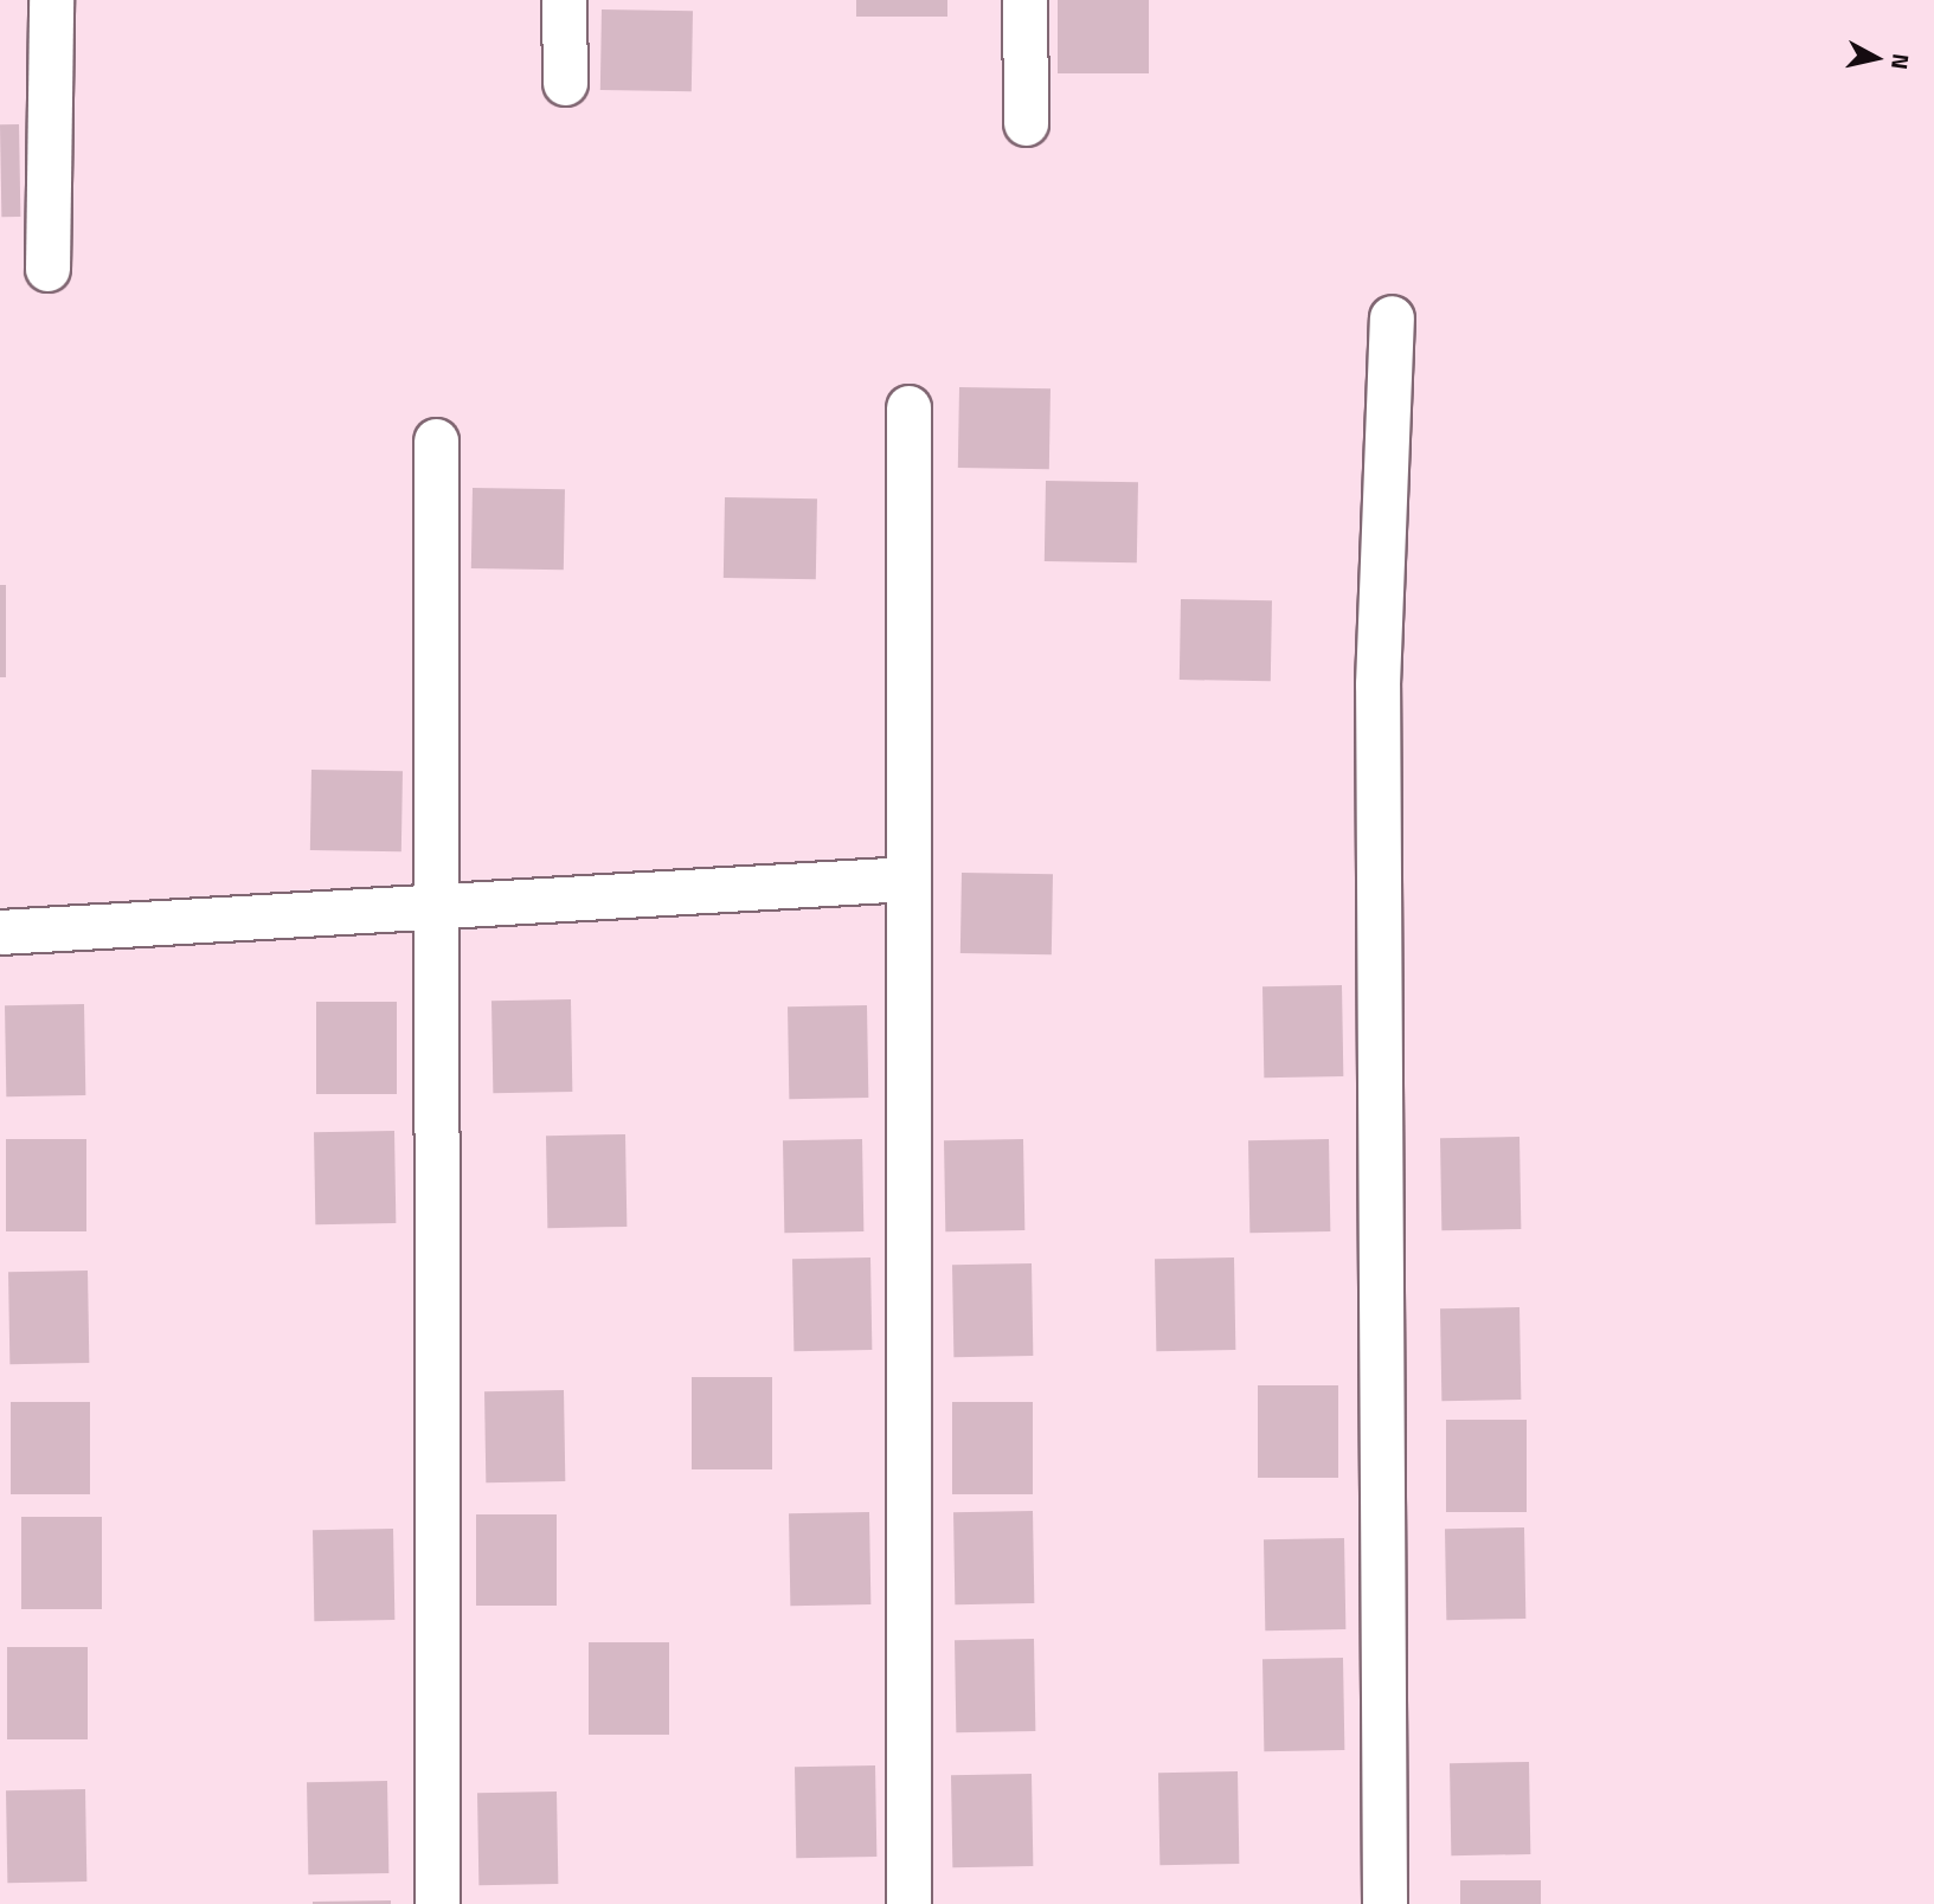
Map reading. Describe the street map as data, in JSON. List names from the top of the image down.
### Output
{
  "north": "right"
}
